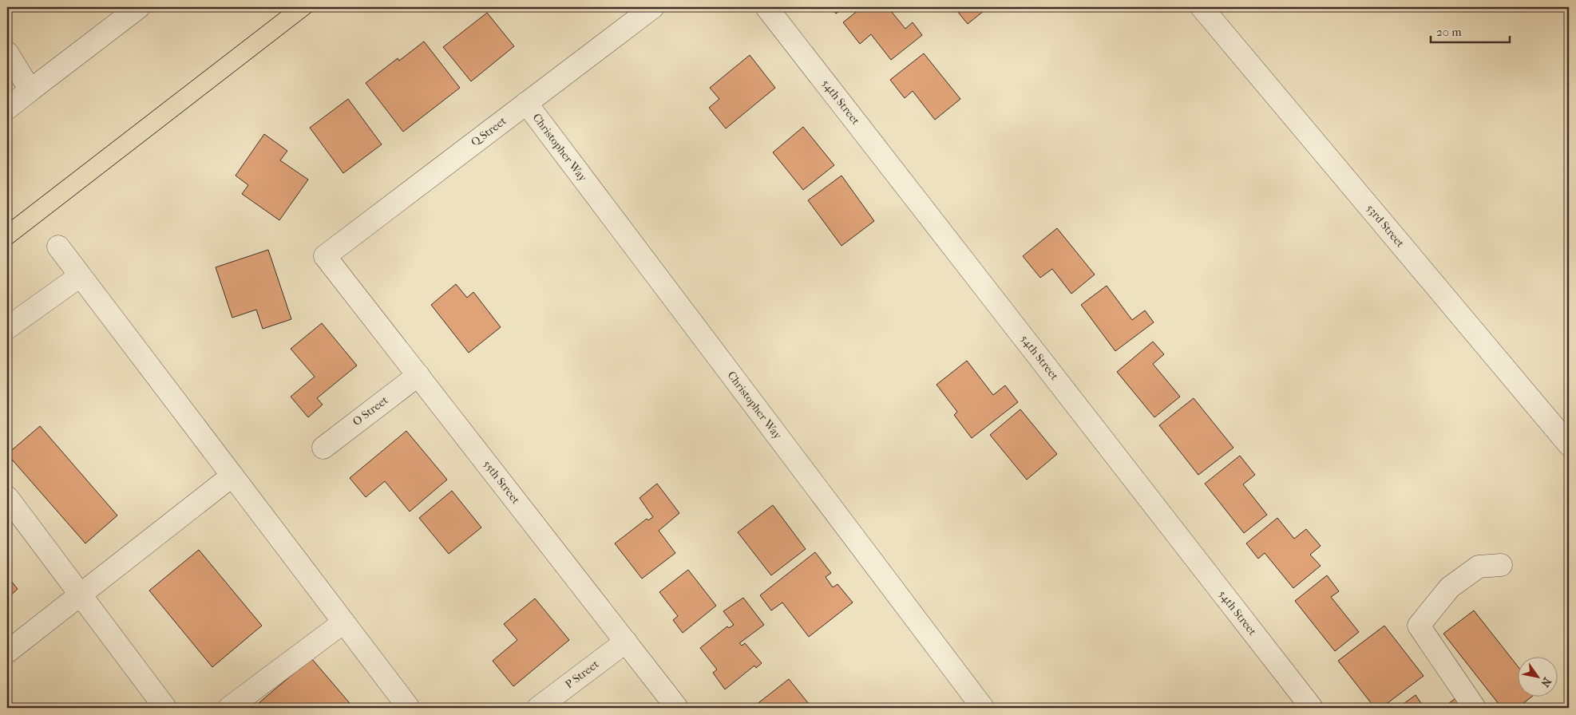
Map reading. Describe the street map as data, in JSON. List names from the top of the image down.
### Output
{
  "streets": {
    "street": [
      "54th Street",
      "Q Street",
      "Christopher Way",
      "53rd Street",
      "O Street",
      "55th Street",
      "P Street"
    ]
  },
  "crossings": [
    ["Q Street", "Christopher Way"],
    ["Q Street", "55th Street"],
    ["O Street", "55th Street"],
    ["55th Street", "P Street"]
  ],
  "scale_bar": "20 m",
  "north": "bottom right"
}
